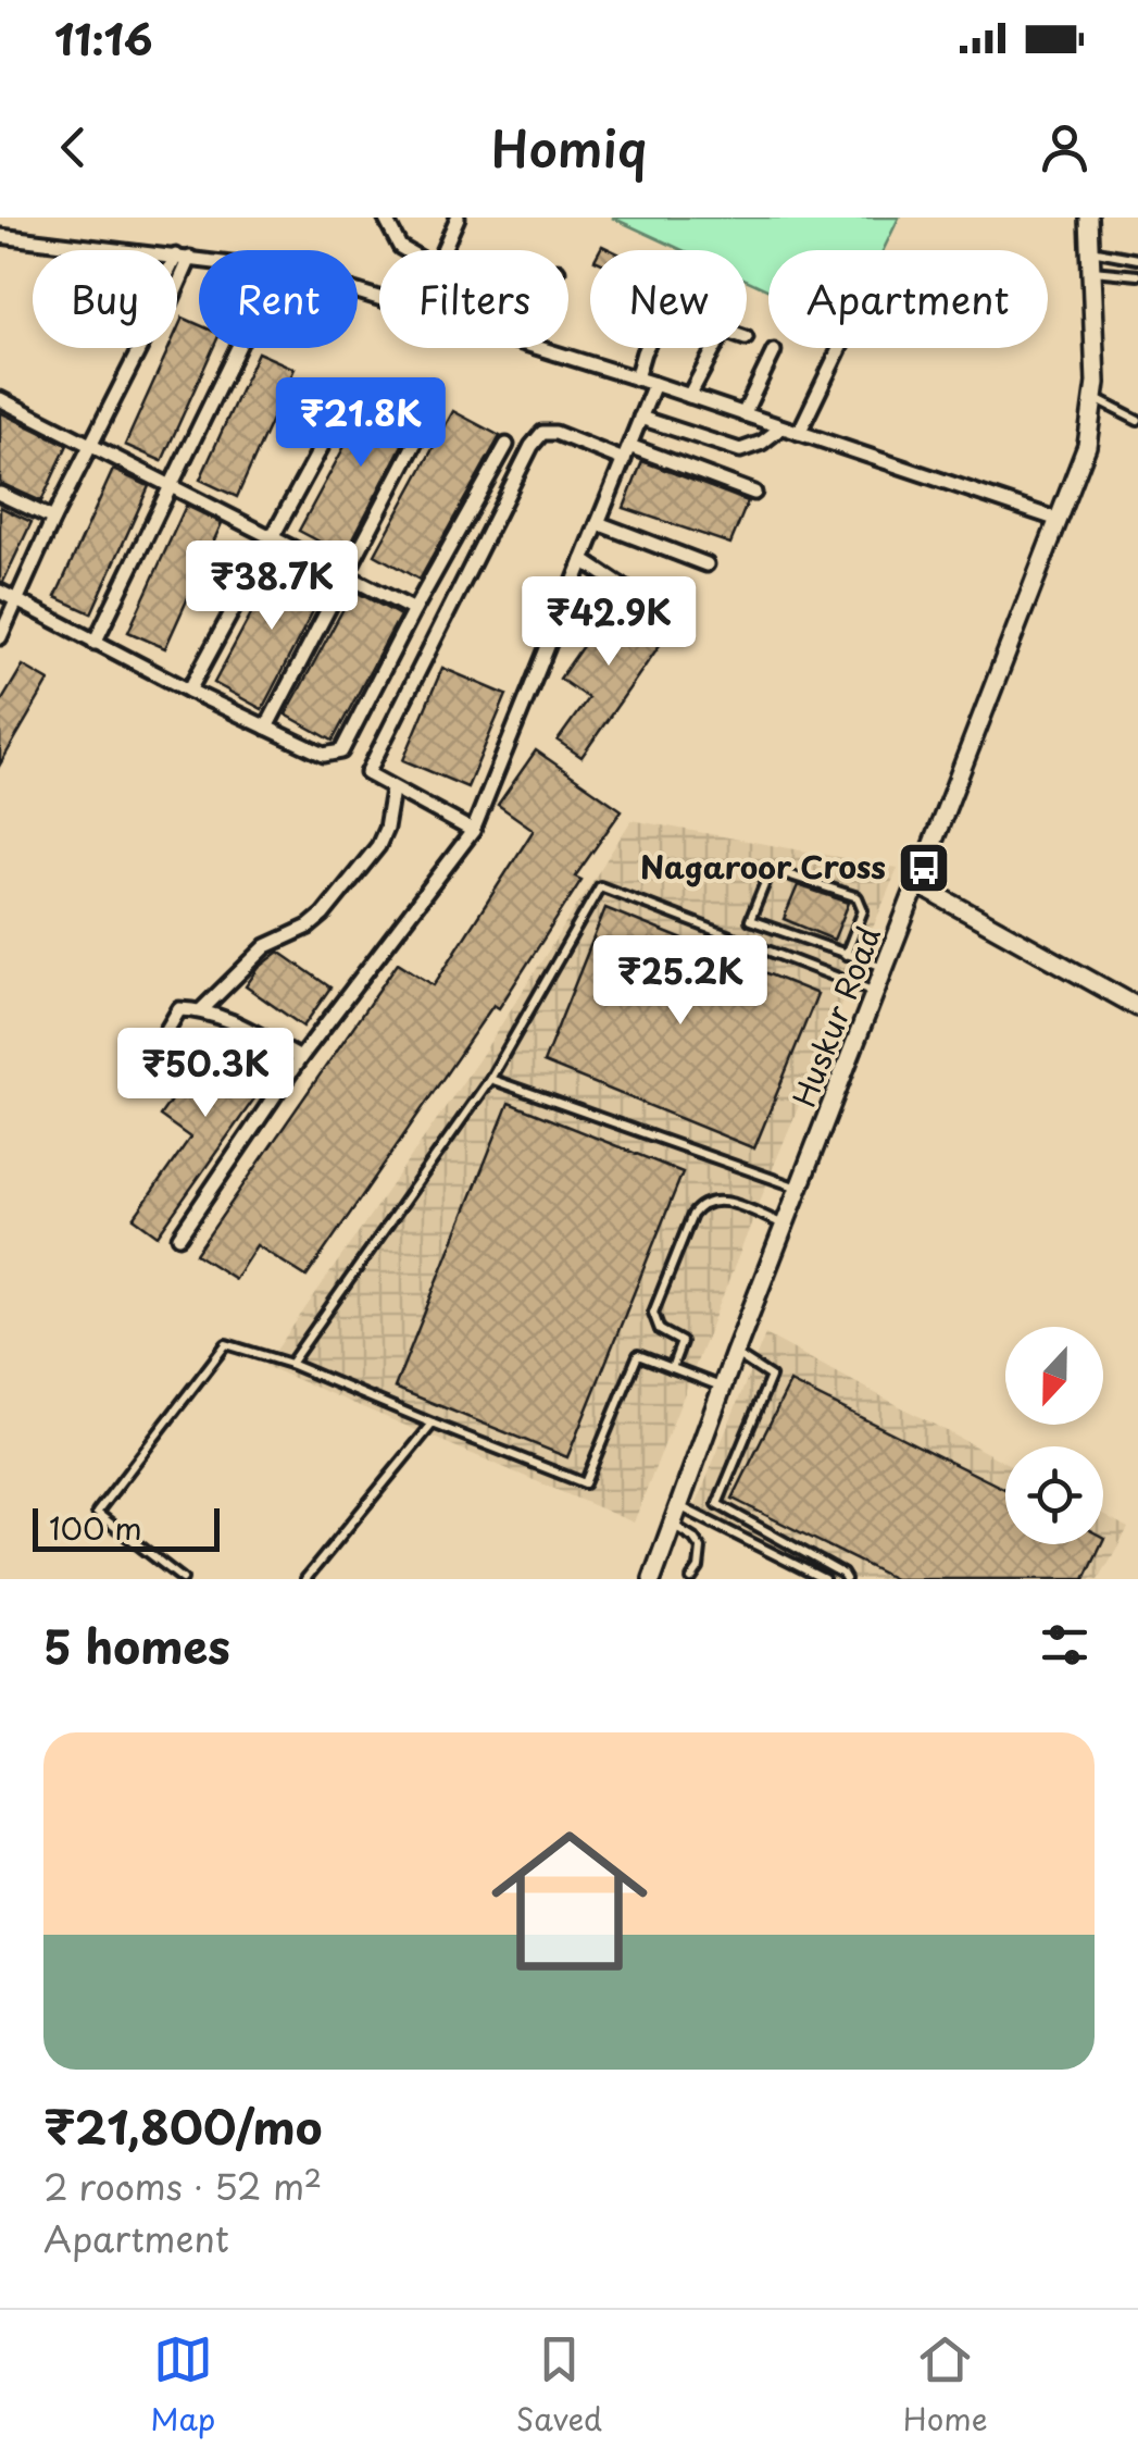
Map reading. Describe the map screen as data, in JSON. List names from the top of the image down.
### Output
{
  "streets": {
    "street": ["Huskur Road"]
  },
  "places": {
    "bus stop": ["Nagaroor Cross"]
  },
  "scale_bar": "100 m",
  "north": "bottom",
  "page": {
    "status": "11:16",
    "header": "Homiq",
    "chip": [
      "Buy",
      "Rent",
      "Filters",
      "New",
      "Apartment"
    ],
    "price": [
      "₹21.8K",
      "₹38.7K",
      "₹42.9K",
      "₹25.2K",
      "₹50.3K"
    ],
    "scale": "100 m",
    "heading": "5 homes",
    "list": [
      {
        "name": "₹21,800/mo",
        "note": "2 rooms · 52 m² · Apartment"
      }
    ],
    "tabs": ["Map", "Saved", "Home"]
  }
}
